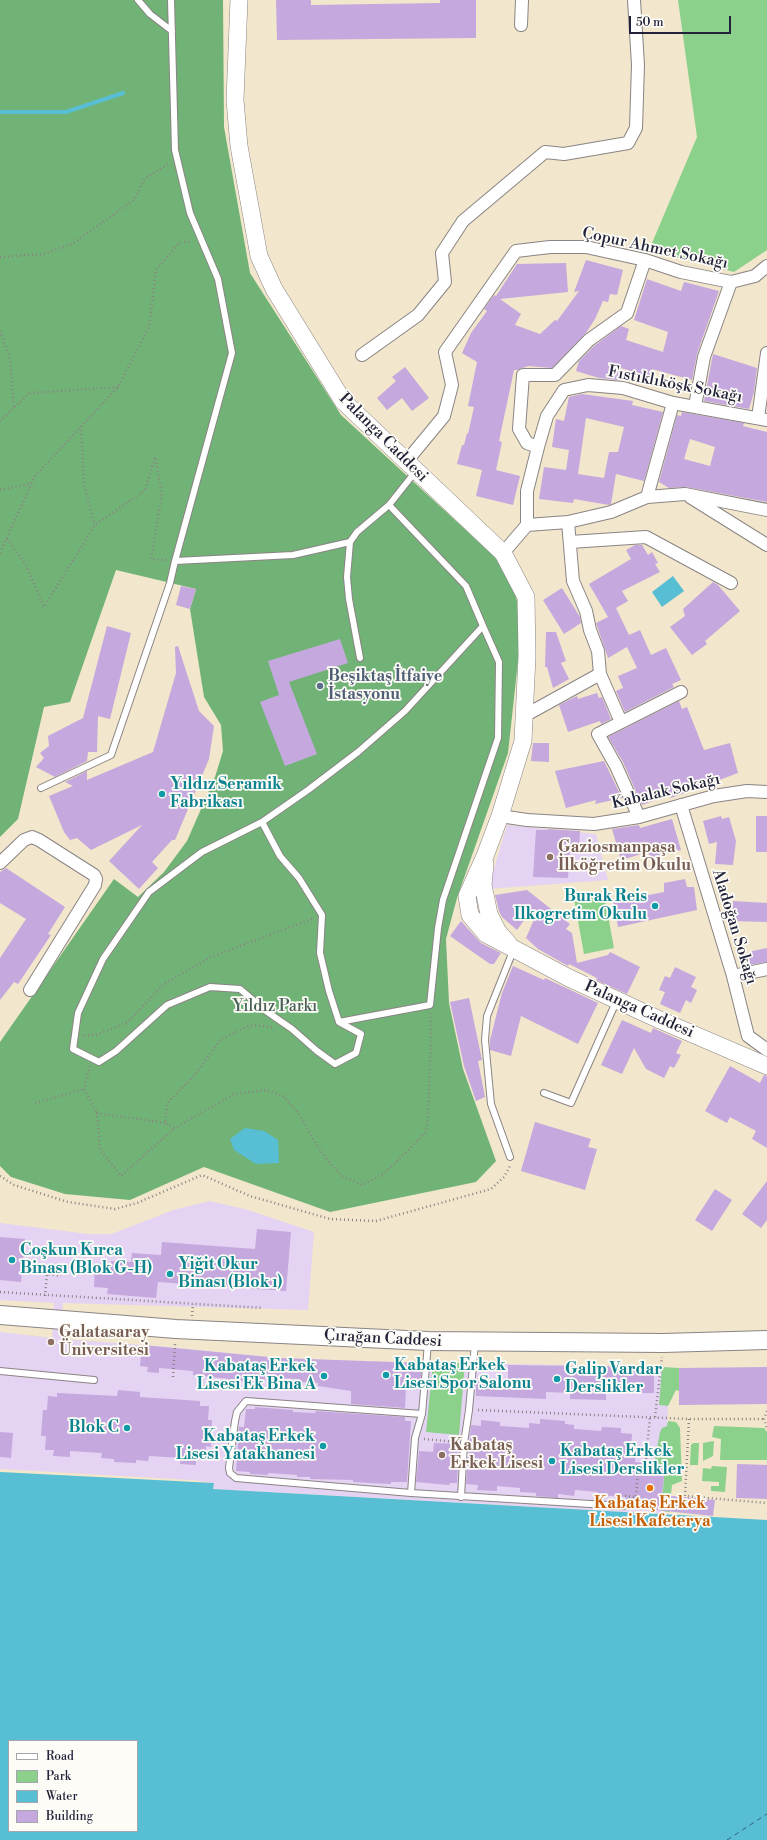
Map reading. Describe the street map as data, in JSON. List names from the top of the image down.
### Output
{
  "streets": {
    "main road": ["Palanga Caddesi", "Çırağan Caddesi"],
    "street": [
      "Çopur Ahmet Sokağı",
      "Fıstıklıköşk Sokağı",
      "Kabalak Sokağı",
      "Aladoğan Sokağı"
    ]
  },
  "crossings": [
    ["Çopur Ahmet Sokağı", "Palanga Caddesi"],
    ["Palanga Caddesi", "Kabalak Sokağı"],
    ["Kabalak Sokağı", "Aladoğan Sokağı"]
  ],
  "parks": ["Yıldız Parkı"],
  "places": [
    "Beşiktaş İtfaiye İstasyonu",
    "Yıldız Seramik Fabrikası",
    "Gaziosmanpaşa İlköğretim Okulu",
    "Burak Reis Ilkogretim Okulu",
    "Coşkun Kırca Binası (Blok G-H)",
    "Yiğit Okur Binası (Blok ı)",
    "Galatasaray Üniversitesi",
    "Kabataş Erkek Lisesi Spor Salonu",
    "Kabataş Erkek Lisesi Ek Bina A",
    "Galip Vardar Derslikler",
    "Blok C",
    "Kabataş Erkek Lisesi Yatakhanesi",
    "Kabataş Erkek Lisesi",
    "Kabataş Erkek Lisesi Derslikler",
    "Kabataş Erkek Lisesi Kafeterya"
  ],
  "legend": [
    "Road",
    "Park",
    "Water",
    "Building"
  ],
  "scale_bar": "50 m"
}
